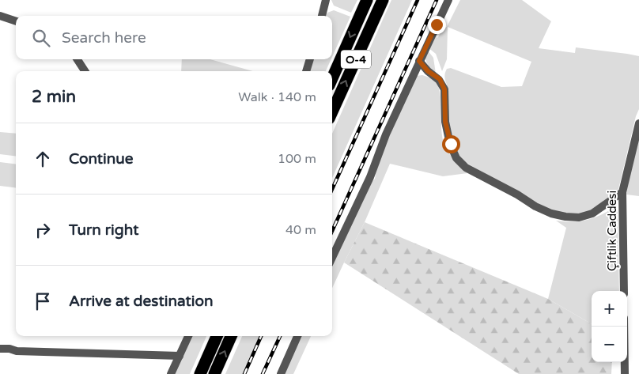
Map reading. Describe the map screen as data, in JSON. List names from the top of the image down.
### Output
{
  "streets": {
    "highway": ["O-4"],
    "street": ["Çiftlik Caddesi"]
  },
  "page": {
    "search": "Search here",
    "heading": ["2 min", "Walk · 140 m"],
    "list": [
      ["Continue", "100 m"],
      ["Turn right", "40 m"],
      "Arrive at destination"
    ],
    "map_buttons": ["+", "−"]
  }
}
